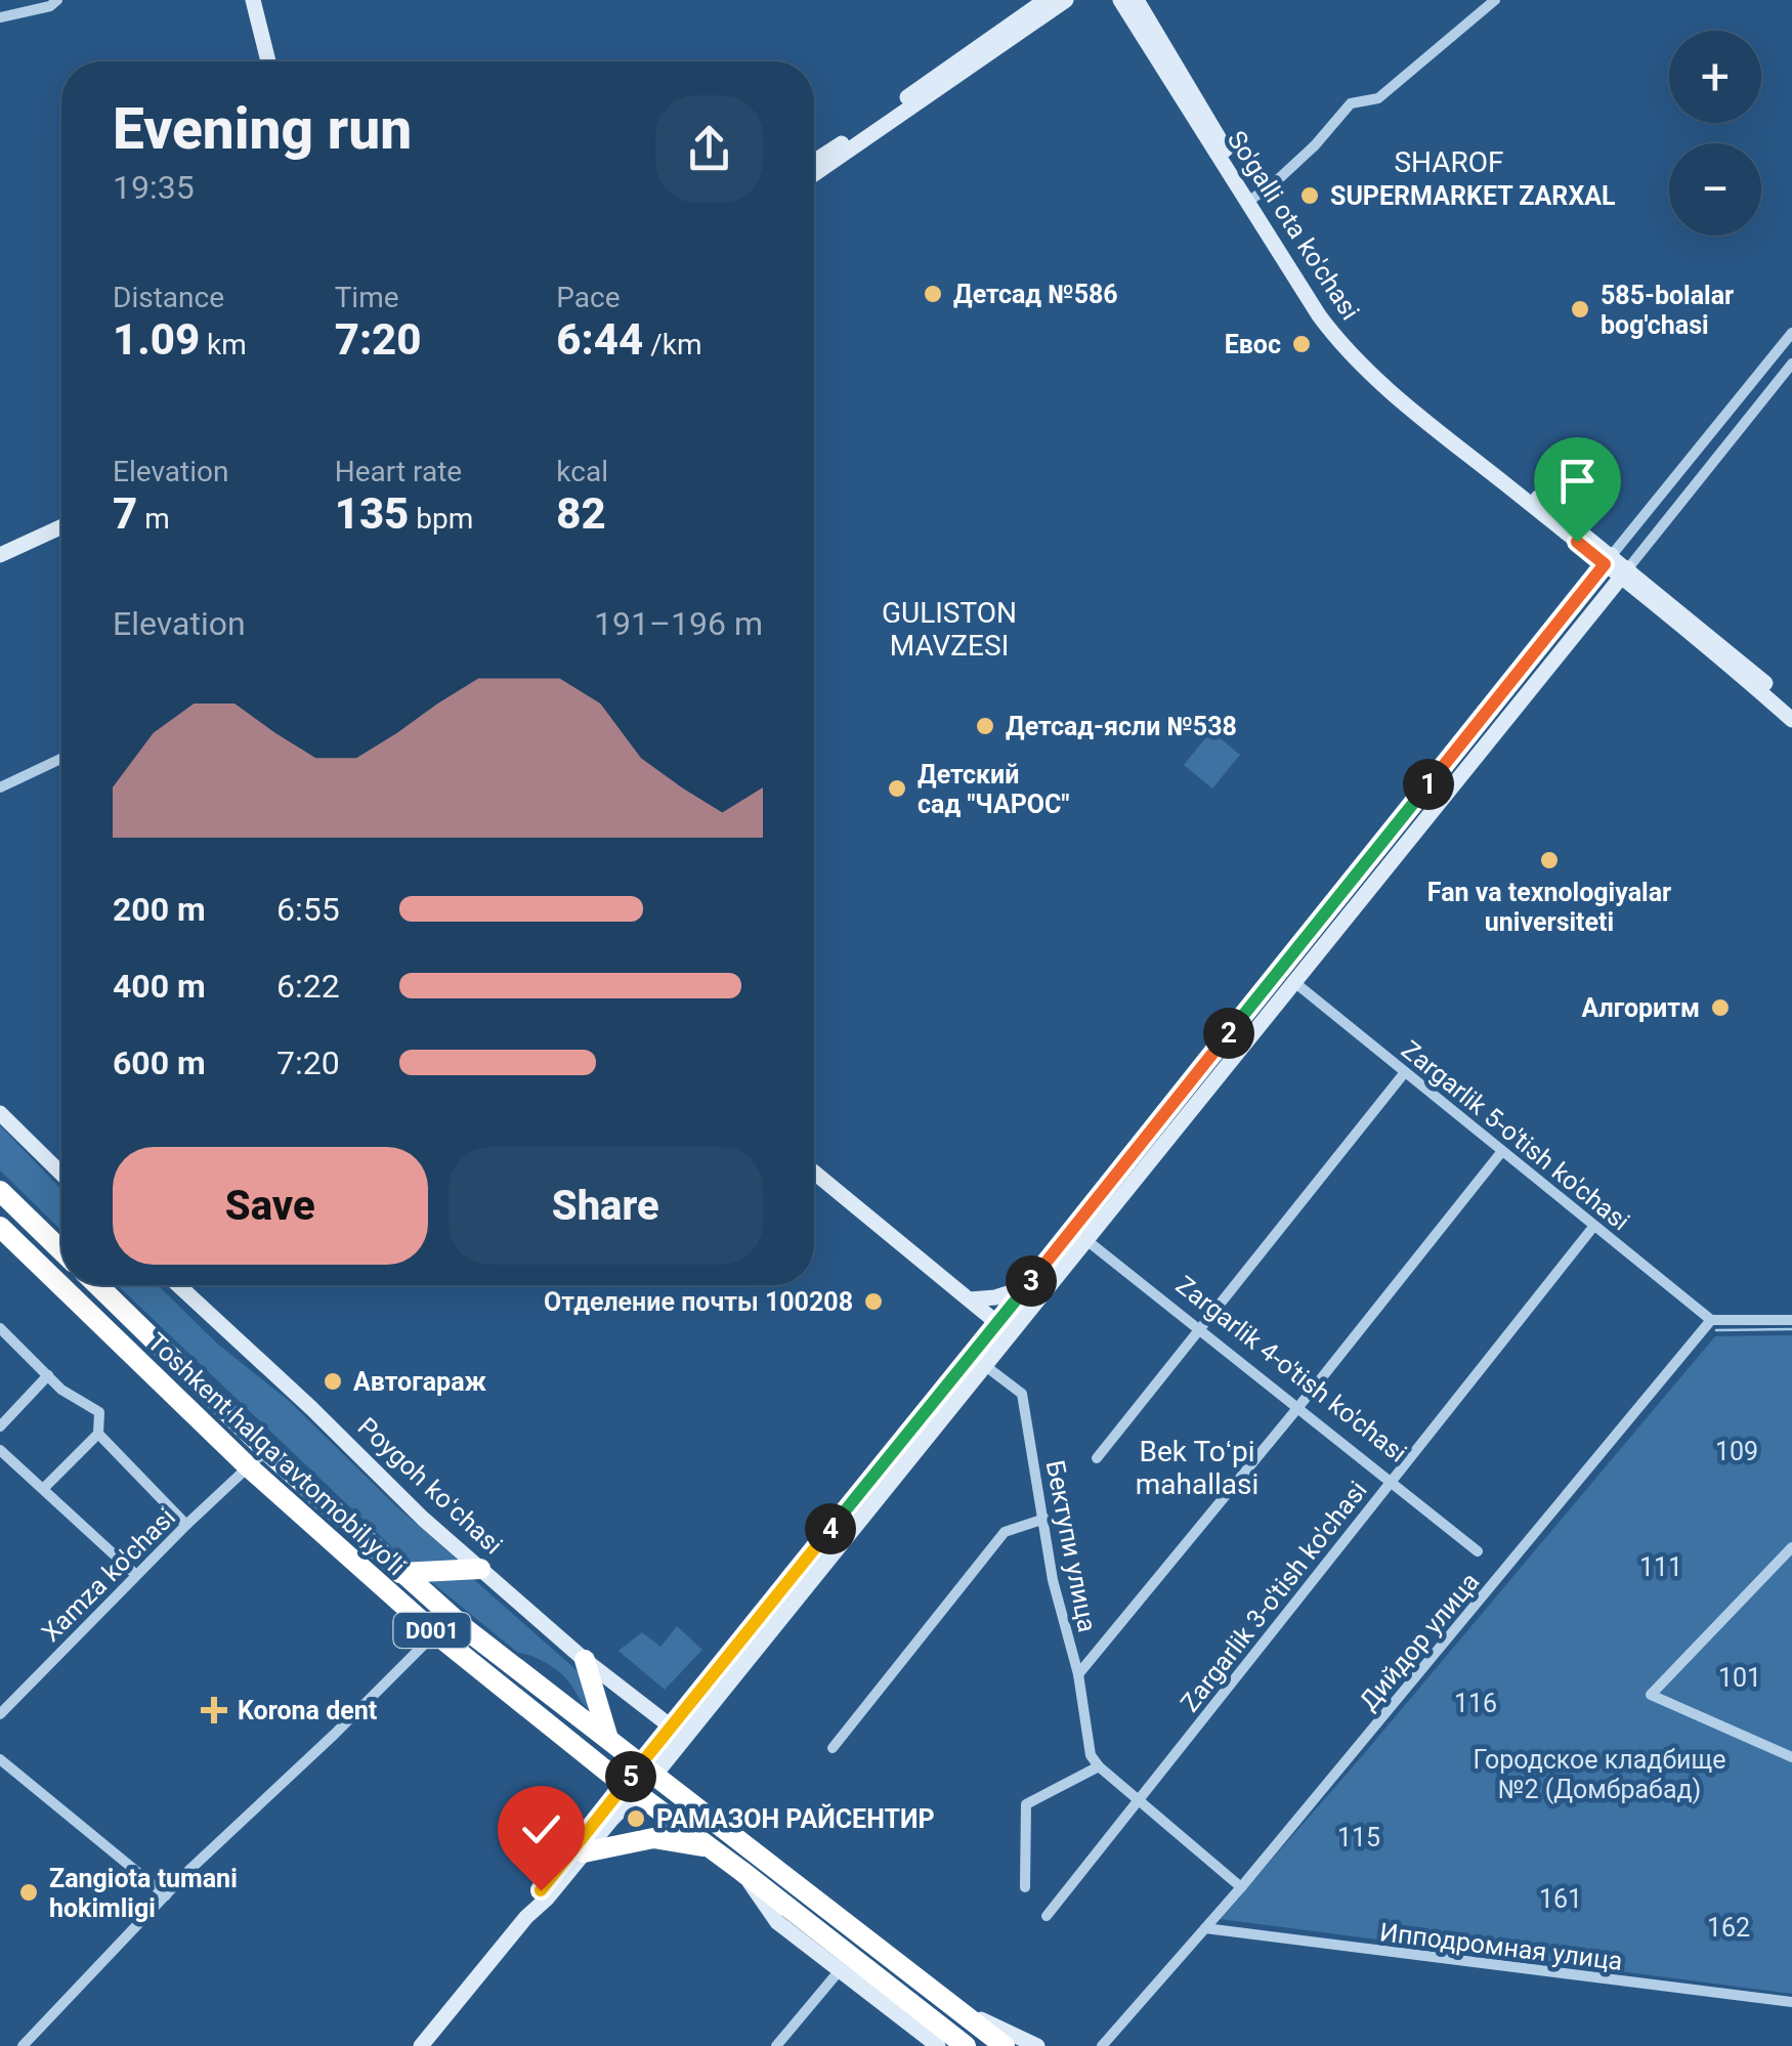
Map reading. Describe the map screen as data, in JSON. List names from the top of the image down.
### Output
{
  "streets": {
    "highway": ["Toshkent halqa avtomobil yo'li", "D001"],
    "main road": ["So'galli ota ko'chasi", "Zargarlik 4-o'tish ko'chasi", "Poygoh koʻchasi"],
    "street": [
      "Zargarlik 5-o'tish ko'chasi",
      "Бектупи улица",
      "Xamza ko'chasi",
      "Zargarlik 3-o'tish ko'chasi",
      "Дийдор улица",
      "Ипподромная улица"
    ]
  },
  "crossings": [
    ["Zargarlik 5-o'tish ko'chasi", "Zargarlik 3-o'tish ko'chasi"],
    ["Zargarlik 5-o'tish ko'chasi", "Дийдор улица"],
    ["Zargarlik 4-o'tish ko'chasi", "Zargarlik 3-o'tish ko'chasi"],
    ["Toshkent halqa avtomobil yo'li", "Xamza ko'chasi"],
    ["Дийдор улица", "Ипподромная улица"]
  ],
  "districts": ["SHAROF", "GULISTON MAVZESI", "Bek Toʻpi mahallasi"],
  "parks": [
    "109",
    "111",
    "101",
    "116",
    "Городское кладбище №2 (Домбрабад)",
    "115",
    "161",
    "162"
  ],
  "places": {
    "other": [
      "SUPERMARKET ZARXAL",
      "Детсад №586",
      "585-bolalar bog'chasi",
      "Евос",
      "Детсад-ясли №538",
      "Детский сад \"ЧАРОС\"",
      "Fan va texnologiyalar universiteti",
      "Алгоритм",
      "Отделение почты 100208",
      "Автогараж",
      "РАМАЗОН РАЙСЕНТИР",
      "Zangiota tumani hokimligi"
    ],
    "health": ["Korona dent"]
  },
  "page": {
    "map_buttons": ["+", "−"],
    "heading": ["Evening run", "19:35"],
    "stats": [
      ["Distance", "1.09 km"],
      ["Time", "7:20"],
      ["Pace", "6:44 /km"],
      ["Elevation", "7 m"],
      ["Heart rate", "135 bpm"],
      ["kcal", "82"]
    ],
    "chart": ["Elevation", "191–196 m"],
    "pins": [
      "1",
      "2",
      "3",
      "4",
      "5"
    ],
    "list": [
      {
        "name": "200 m",
        "note": "6:55"
      },
      {
        "name": "400 m",
        "note": "6:22"
      },
      {
        "name": "600 m",
        "note": "7:20"
      }
    ],
    "buttons": ["Save", "Share"]
  }
}
